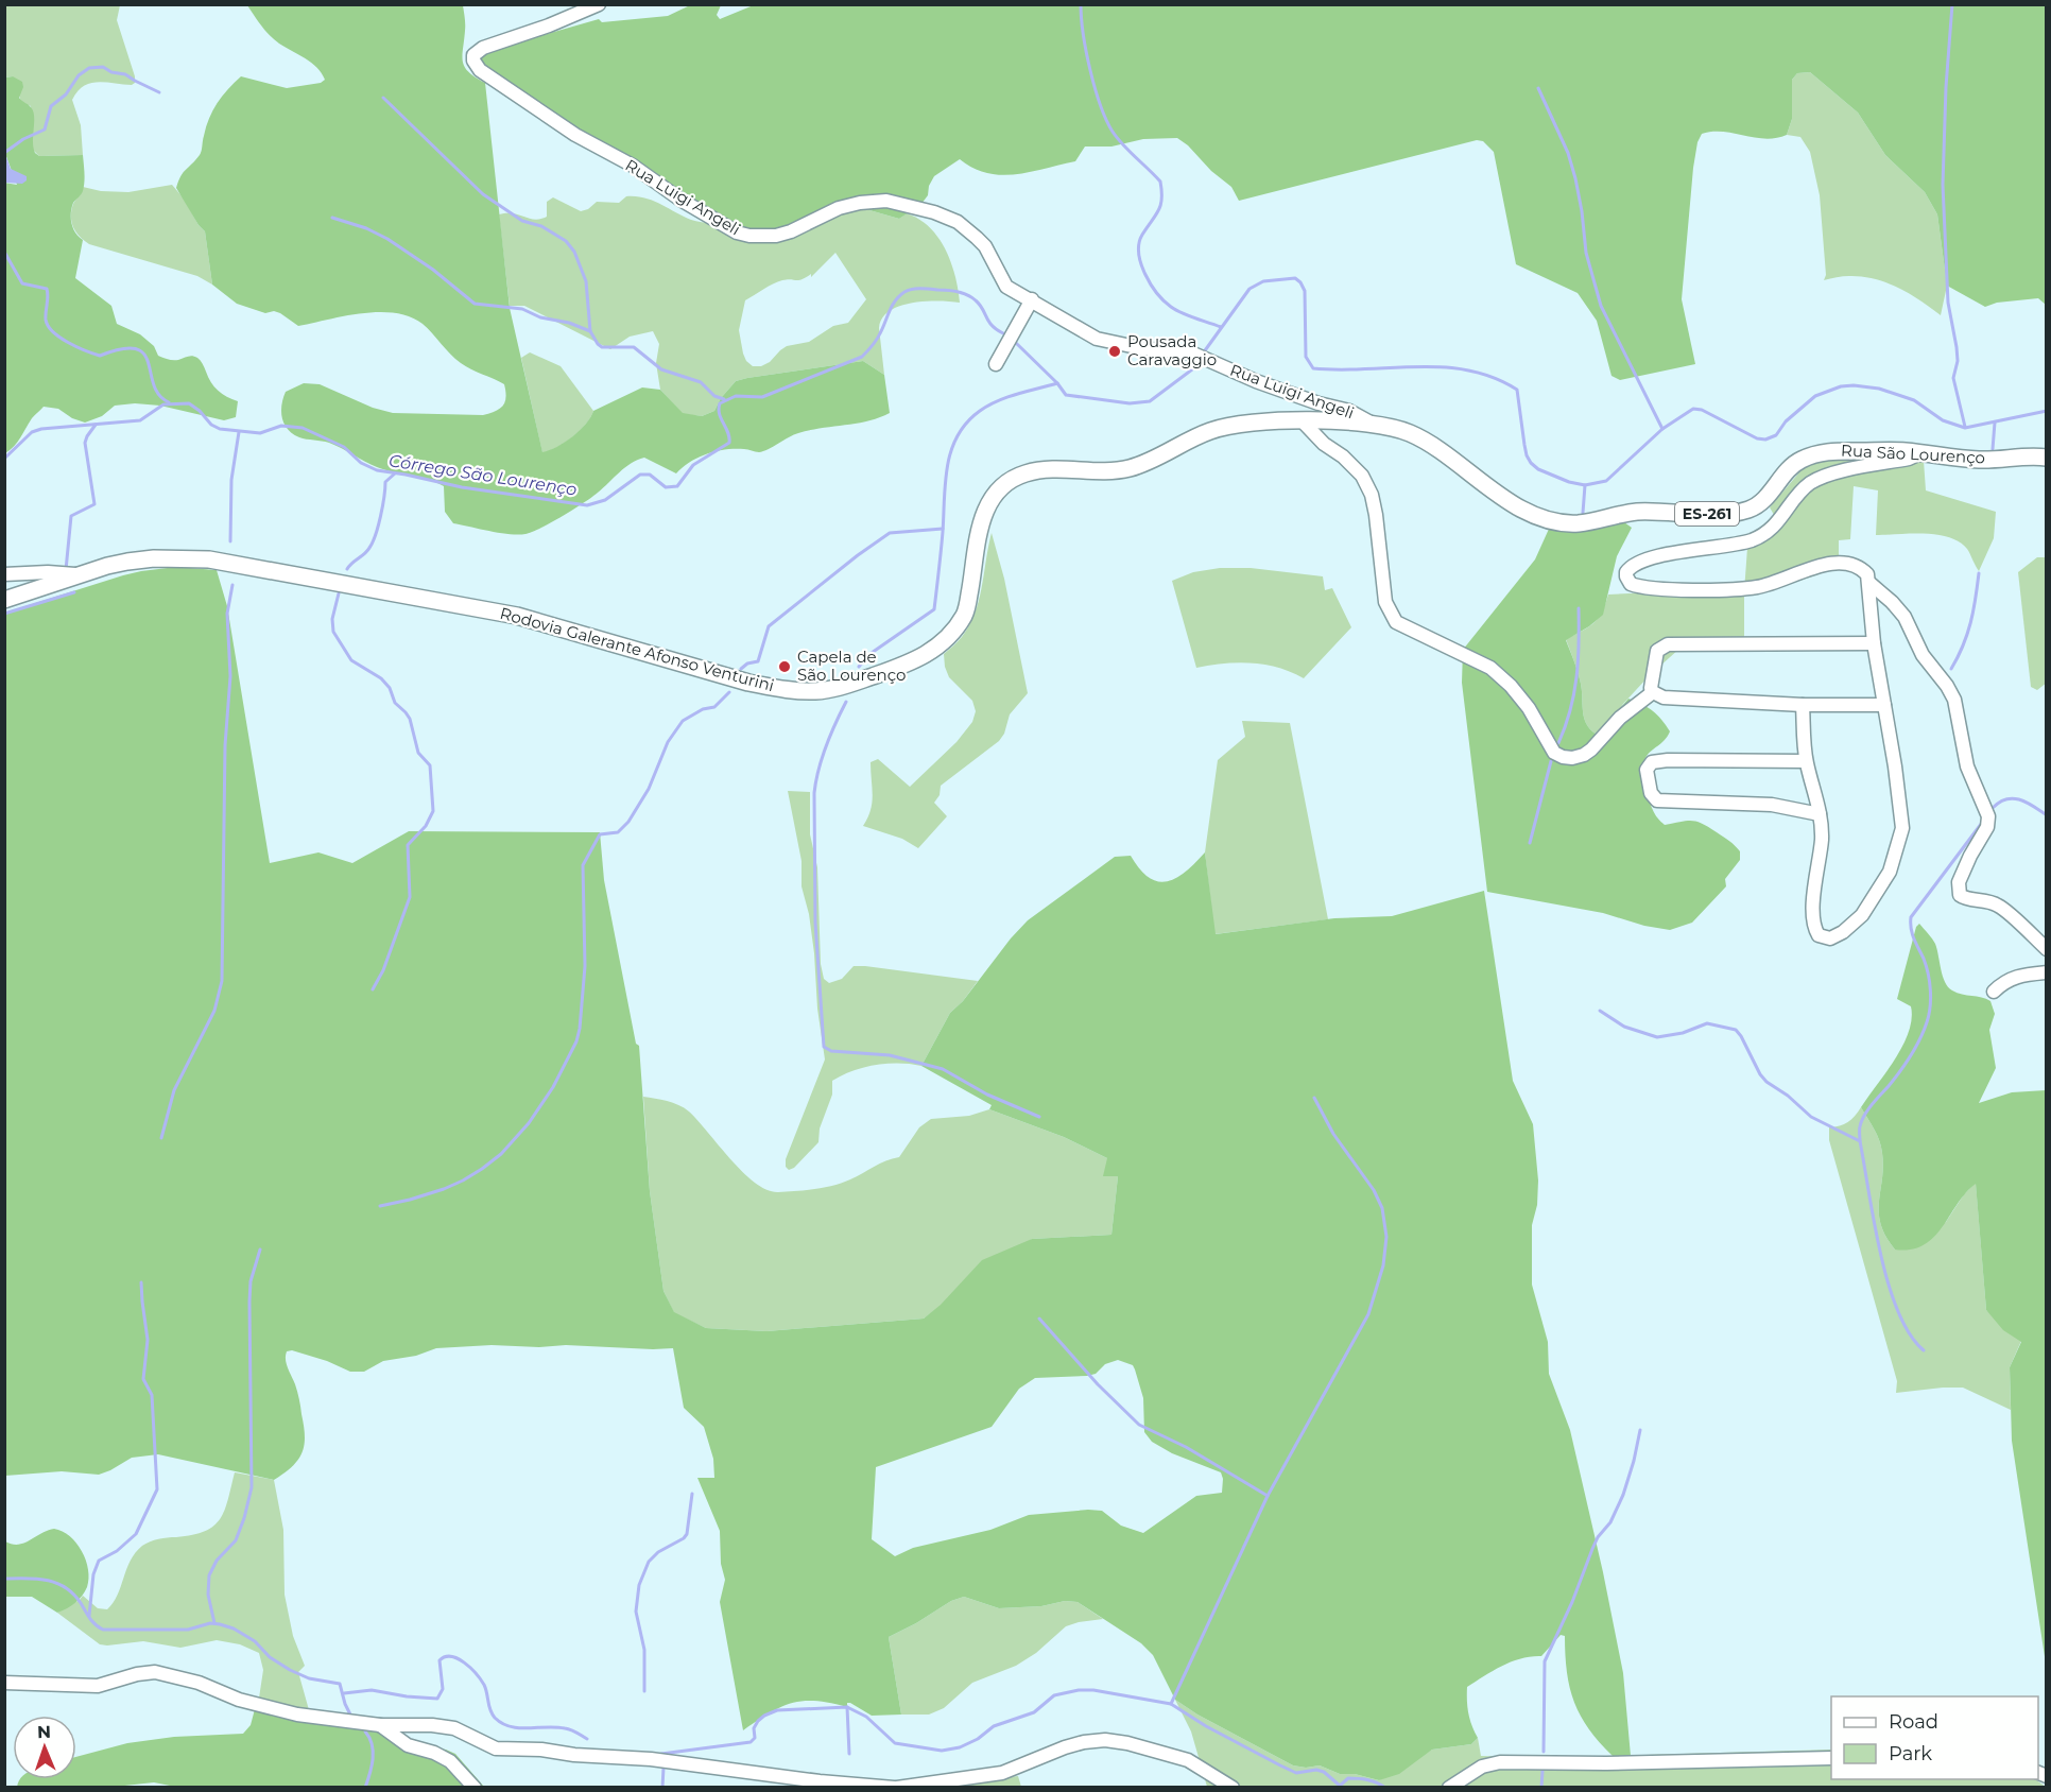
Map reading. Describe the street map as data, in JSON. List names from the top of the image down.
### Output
{
  "streets": {
    "main road": ["Rua São Lourenço", "ES-261", "Rodovia Galerante Afonso Venturini"],
    "street": ["Rua Luigi Angeli"]
  },
  "crossings": [
    ["Rua Luigi Angeli", "Rua São Lourenço"],
    ["Rua Luigi Angeli", "Rodovia Galerante Afonso Venturini"],
    ["Rua São Lourenço", "Rodovia Galerante Afonso Venturini"]
  ],
  "water": ["Córrego São Lourenço"],
  "places": ["Pousada Caravaggio", "Capela de São Lourenço"],
  "legend": ["Road", "Park"],
  "north": "top"
}
